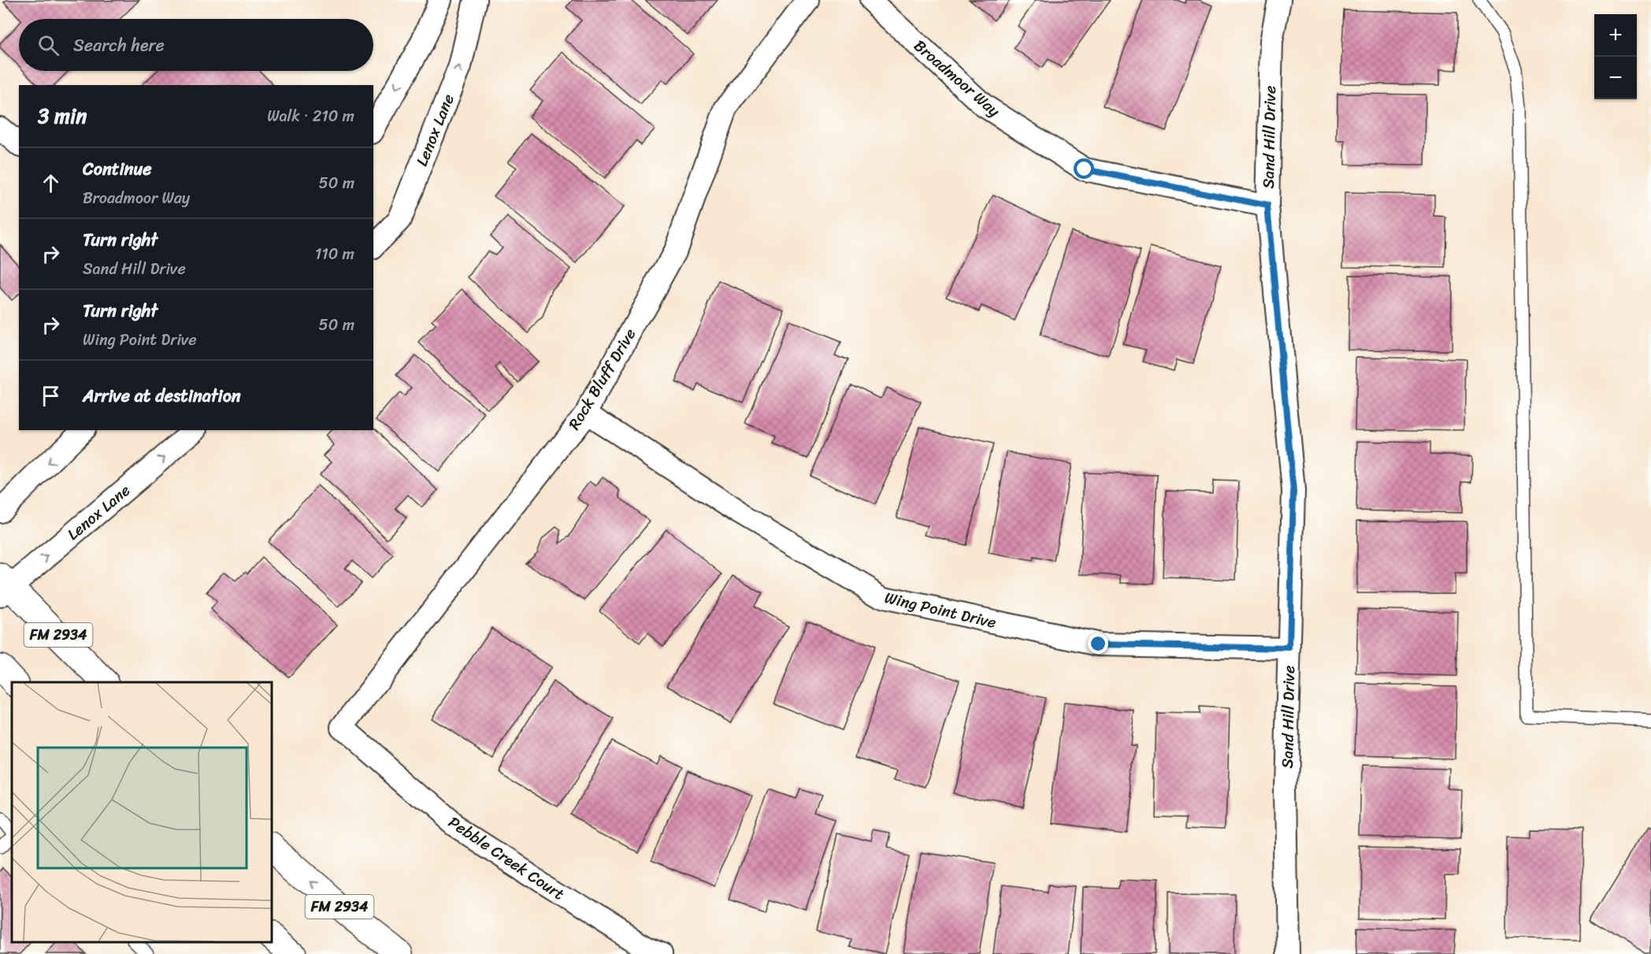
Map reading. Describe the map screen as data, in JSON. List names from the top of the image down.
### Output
{
  "streets": {
    "main road": ["FM 2934"],
    "street": [
      "Broadmoor Way",
      "Lenox Lane",
      "Sand Hill Drive",
      "Rock Bluff Drive",
      "Wing Point Drive",
      "Pebble Creek Court"
    ]
  },
  "crossings": [
    ["Broadmoor Way", "Sand Hill Drive"],
    ["Lenox Lane", "FM 2934"],
    ["Sand Hill Drive", "Wing Point Drive"],
    ["Rock Bluff Drive", "Wing Point Drive"],
    ["Rock Bluff Drive", "Pebble Creek Court"]
  ],
  "page": {
    "map_buttons": ["+", "−"],
    "search": "Search here",
    "heading": ["3 min", "Walk · 210 m"],
    "list": [
      ["Continue", "Broadmoor Way", "50 m"],
      ["Turn right", "Sand Hill Drive", "110 m"],
      ["Turn right", "Wing Point Drive", "50 m"],
      "Arrive at destination"
    ]
  }
}
